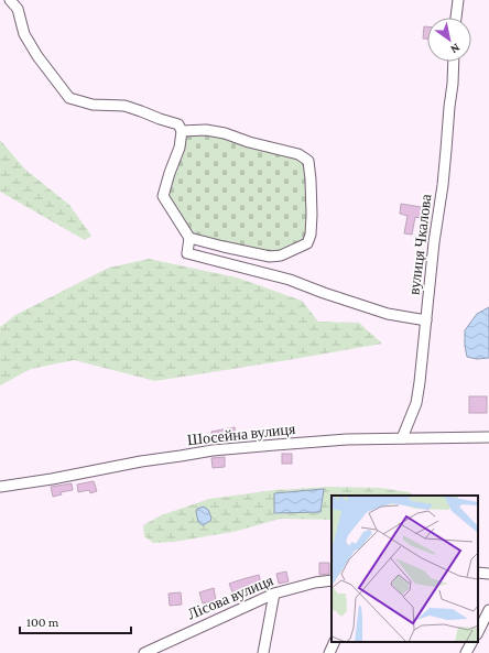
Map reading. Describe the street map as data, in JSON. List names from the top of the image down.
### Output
{
  "streets": {
    "street": ["вулиця Чкалова", "Шосейна вулиця", "Лісова вулиця"]
  },
  "crossings": [
    ["вулиця Чкалова", "Шосейна вулиця"]
  ],
  "scale_bar": "100 m",
  "north": "bottom right"
}
